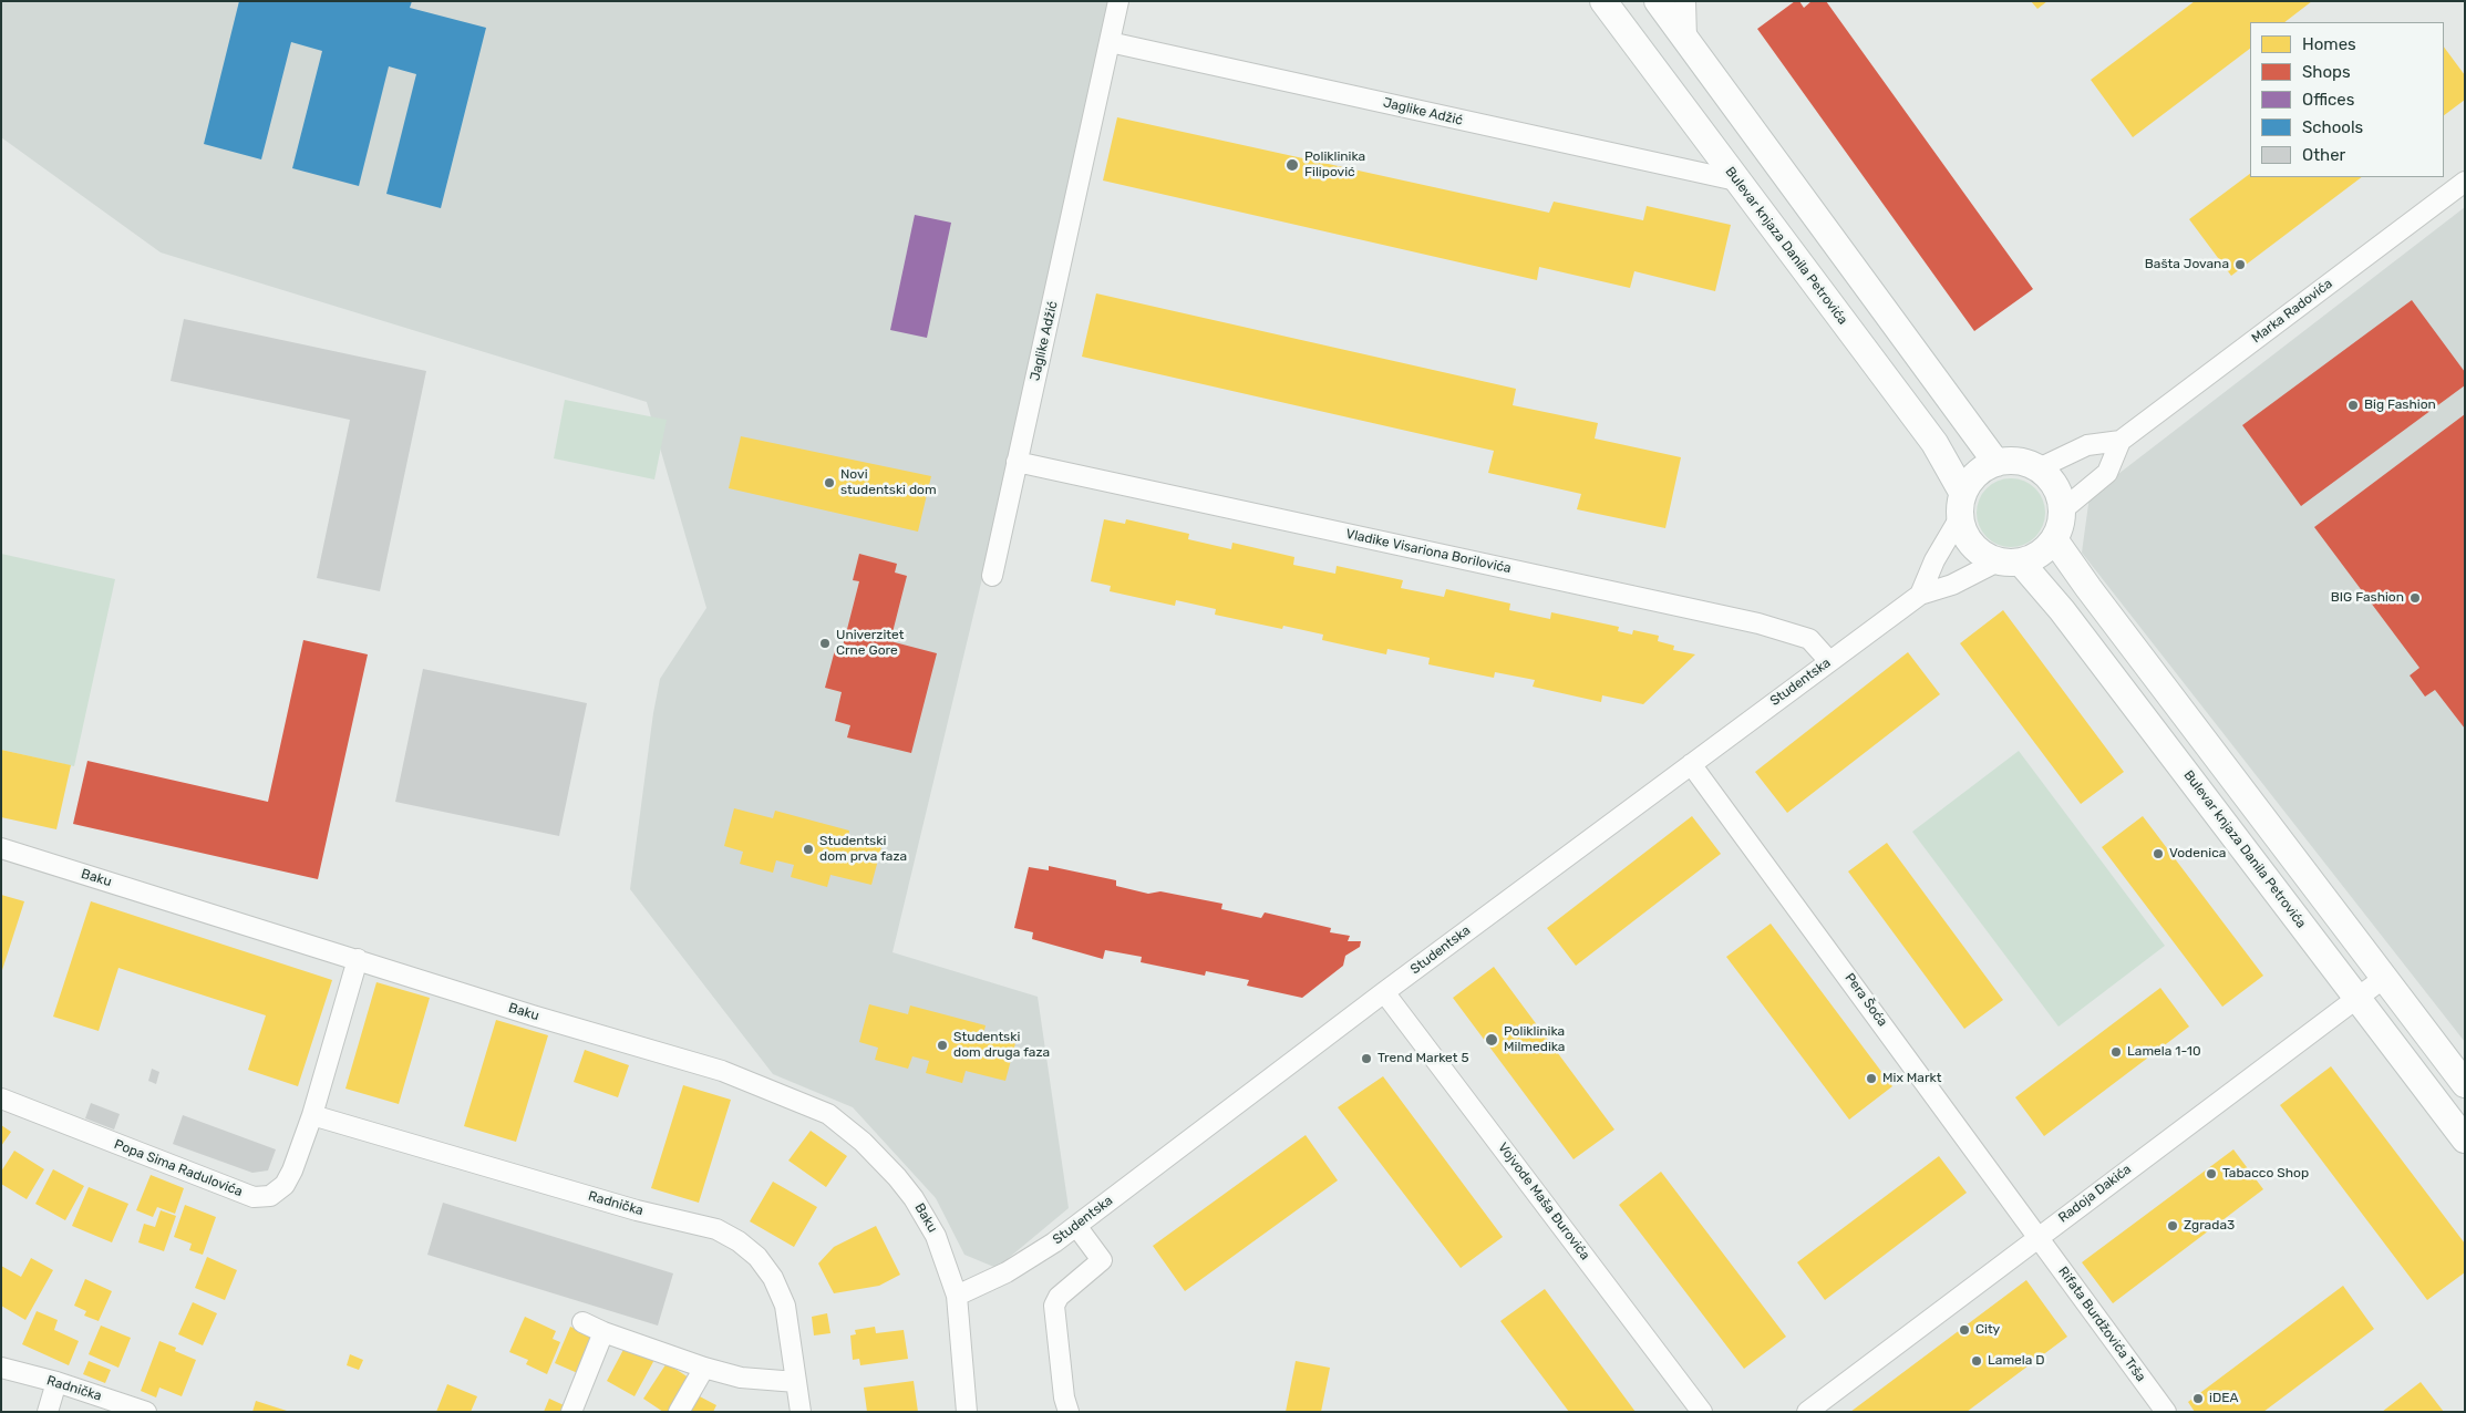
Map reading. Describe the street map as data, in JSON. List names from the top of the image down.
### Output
{
  "streets": {
    "main road": ["Bulevar knjaza Danila Petrovića"],
    "street": [
      "Jaglike Adžić",
      "Marka Radovića",
      "Vladike Visariona Borilovića",
      "Studentska",
      "Baku",
      "Pera Šoća",
      "Popa Sima Radulovića",
      "Radoja Dakića",
      "Vojvode Maša Đurovića",
      "Radnička",
      "Rifata Burdžovića Trša"
    ]
  },
  "crossings": [
    ["Jaglike Adžić", "Bulevar knjaza Danila Petrovića"],
    ["Jaglike Adžić", "Vladike Visariona Borilovića"],
    ["Bulevar knjaza Danila Petrovića", "Marka Radovića"],
    ["Bulevar knjaza Danila Petrovića", "Studentska"],
    ["Bulevar knjaza Danila Petrovića", "Radoja Dakića"],
    ["Marka Radovića", "Studentska"],
    ["Vladike Visariona Borilovića", "Studentska"],
    ["Studentska", "Baku"],
    ["Studentska", "Pera Šoća"],
    ["Studentska", "Vojvode Maša Đurovića"],
    ["Baku", "Popa Sima Radulovića"],
    ["Pera Šoća", "Radoja Dakića"],
    ["Pera Šoća", "Rifata Burdžovića Trša"],
    ["Popa Sima Radulovića", "Radnička"],
    ["Radoja Dakića", "Rifata Burdžovića Trša"]
  ],
  "places": [
    "Poliklinika Filipović",
    "Bašta Jovana",
    "Big Fashion",
    "Novi studentski dom",
    "BIG Fashion",
    "Univerzitet Crne Gore",
    "Studentski dom prva faza",
    "Vodenica",
    "Poliklinika Milmedika",
    "Studentski dom druga faza",
    "Lamela 1-10",
    "Trend Market 5",
    "Mix Markt",
    "Tabacco Shop",
    "Zgrada3",
    "City",
    "Lamela D",
    "iDEA"
  ],
  "legend": [
    "Homes",
    "Shops",
    "Offices",
    "Schools",
    "Other"
  ]
}
